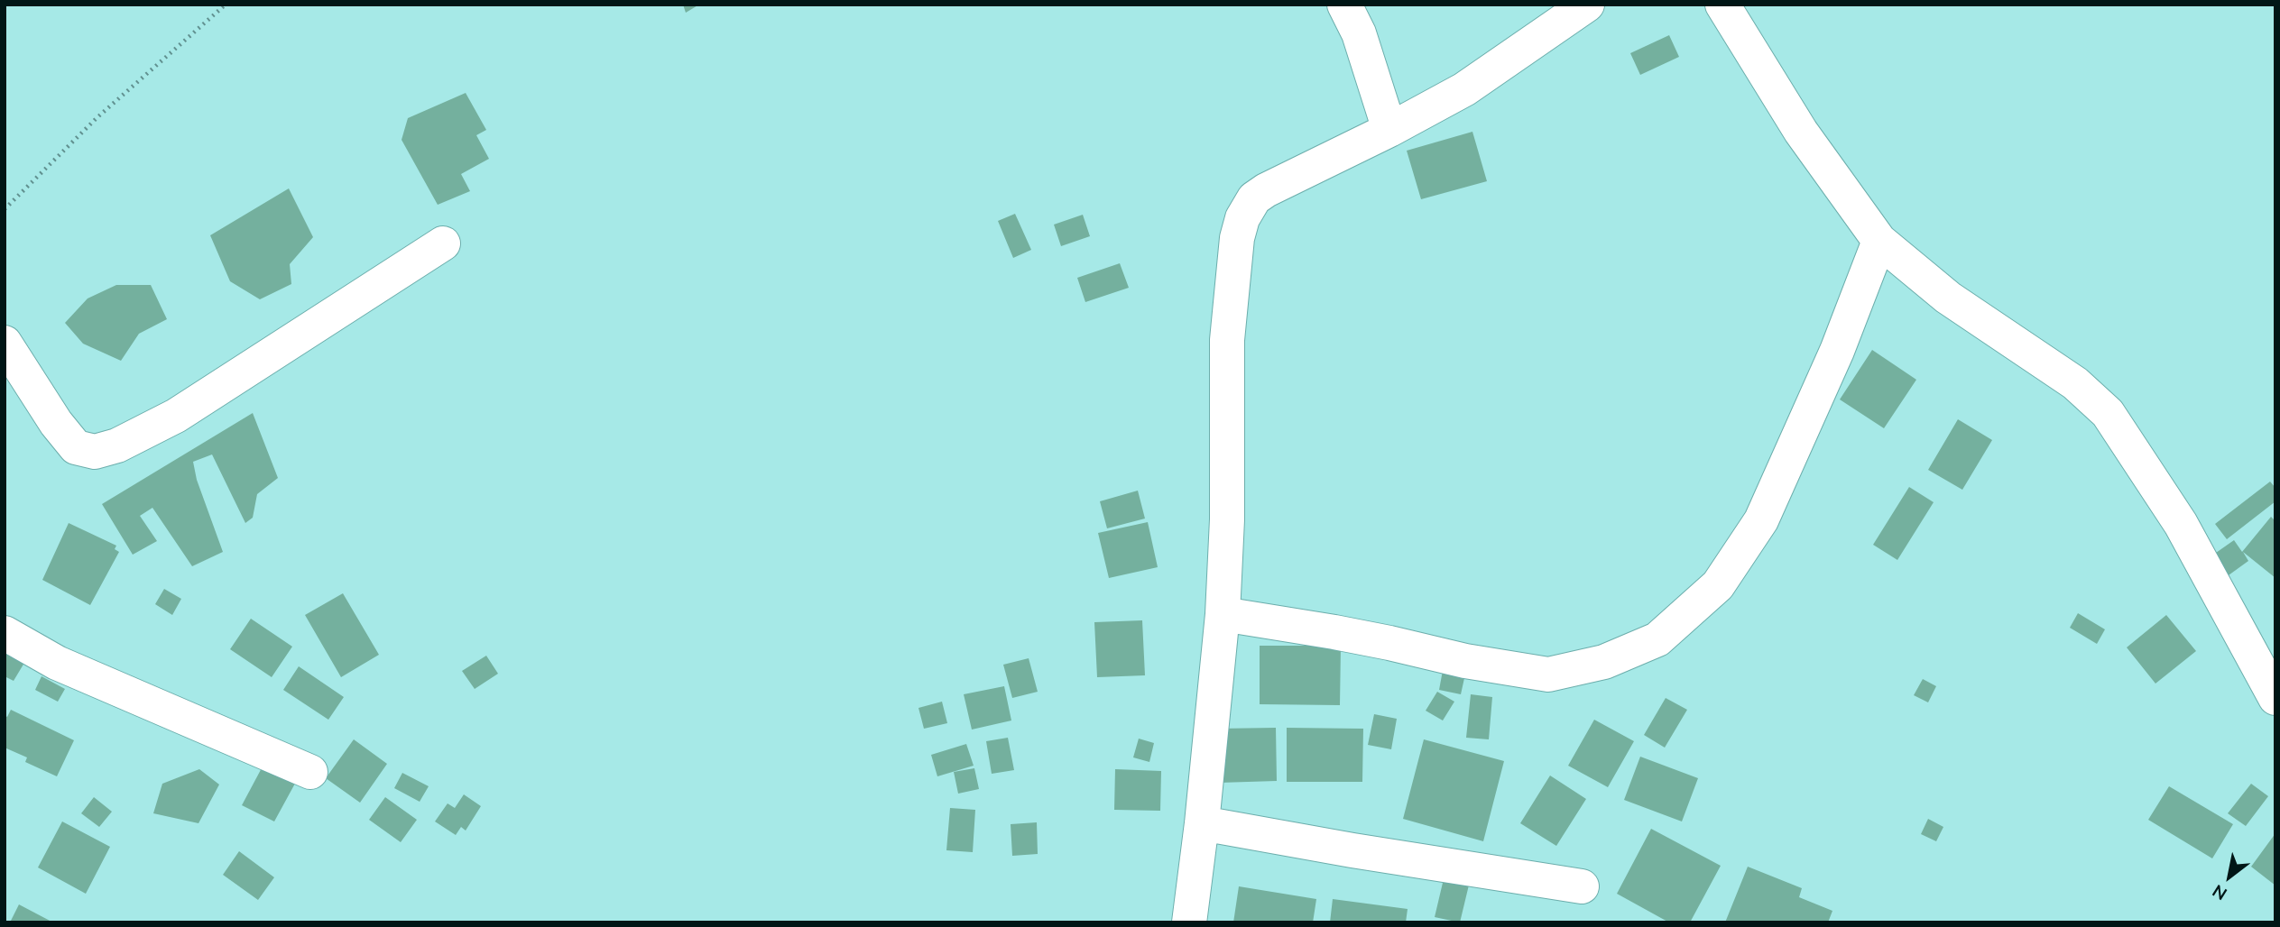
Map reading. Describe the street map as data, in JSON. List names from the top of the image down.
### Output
{
  "north": "bottom left"
}
